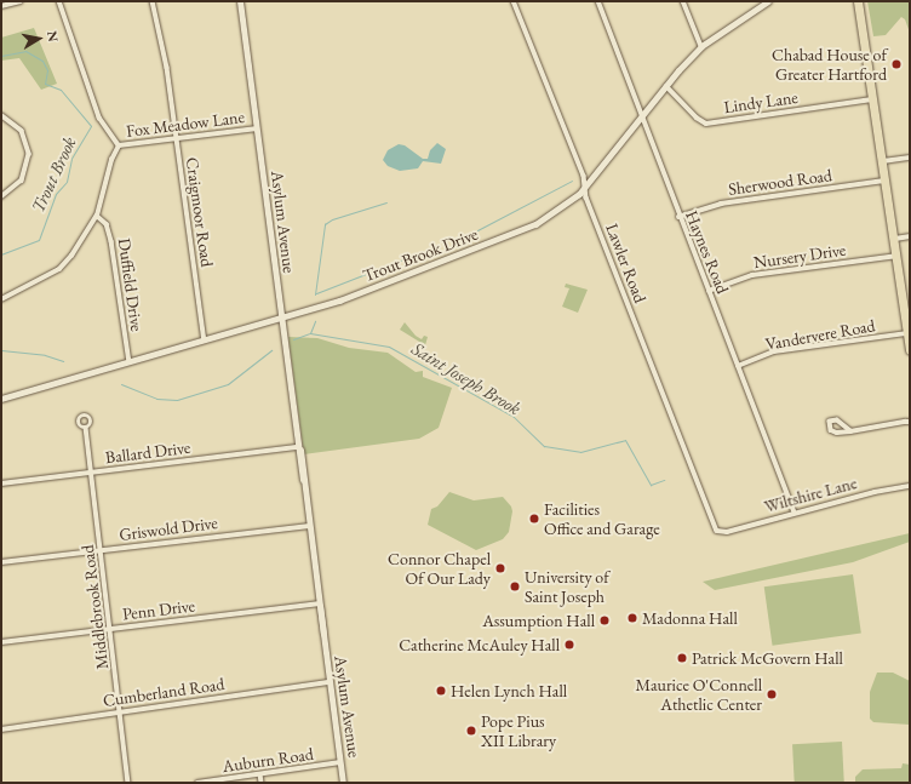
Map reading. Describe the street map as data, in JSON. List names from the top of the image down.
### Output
{
  "streets": {
    "main road": ["Asylum Avenue", "Trout Brook Drive"],
    "street": [
      "Lindy Lane",
      "Fox Meadow Lane",
      "Sherwood Road",
      "Craigmoor Road",
      "Haynes Road",
      "Nursery Drive",
      "Lawler Road",
      "Duffield Drive",
      "Vandervere Road",
      "Ballard Drive",
      "Wiltshire Lane",
      "Griswold Drive",
      "Middlebrook Road",
      "Penn Drive",
      "Cumberland Road",
      "Auburn Road"
    ]
  },
  "crossings": [
    ["Lindy Lane", "Trout Brook Drive"],
    ["Fox Meadow Lane", "Craigmoor Road"],
    ["Fox Meadow Lane", "Asylum Avenue"],
    ["Fox Meadow Lane", "Duffield Drive"],
    ["Sherwood Road", "Haynes Road"],
    ["Craigmoor Road", "Trout Brook Drive"],
    ["Asylum Avenue", "Trout Brook Drive"],
    ["Asylum Avenue", "Ballard Drive"],
    ["Asylum Avenue", "Griswold Drive"],
    ["Asylum Avenue", "Penn Drive"],
    ["Asylum Avenue", "Cumberland Road"],
    ["Asylum Avenue", "Auburn Road"],
    ["Haynes Road", "Trout Brook Drive"],
    ["Haynes Road", "Nursery Drive"],
    ["Haynes Road", "Vandervere Road"],
    ["Haynes Road", "Wiltshire Lane"],
    ["Trout Brook Drive", "Lawler Road"],
    ["Trout Brook Drive", "Duffield Drive"],
    ["Lawler Road", "Wiltshire Lane"],
    ["Ballard Drive", "Middlebrook Road"],
    ["Griswold Drive", "Middlebrook Road"],
    ["Middlebrook Road", "Penn Drive"],
    ["Middlebrook Road", "Cumberland Road"]
  ],
  "water": ["Trout Brook", "Saint Joseph Brook"],
  "places": [
    "Chabad House of Greater Hartford",
    "Facilities Office and Garage",
    "Connor Chapel Of Our Lady",
    "University of Saint Joseph",
    "Madonna Hall",
    "Assumption Hall",
    "Catherine McAuley Hall",
    "Patrick McGovern Hall",
    "Helen Lynch Hall",
    "Maurice O'Connell Athetlic Center",
    "Pope Pius XII Library"
  ],
  "north": "right"
}
